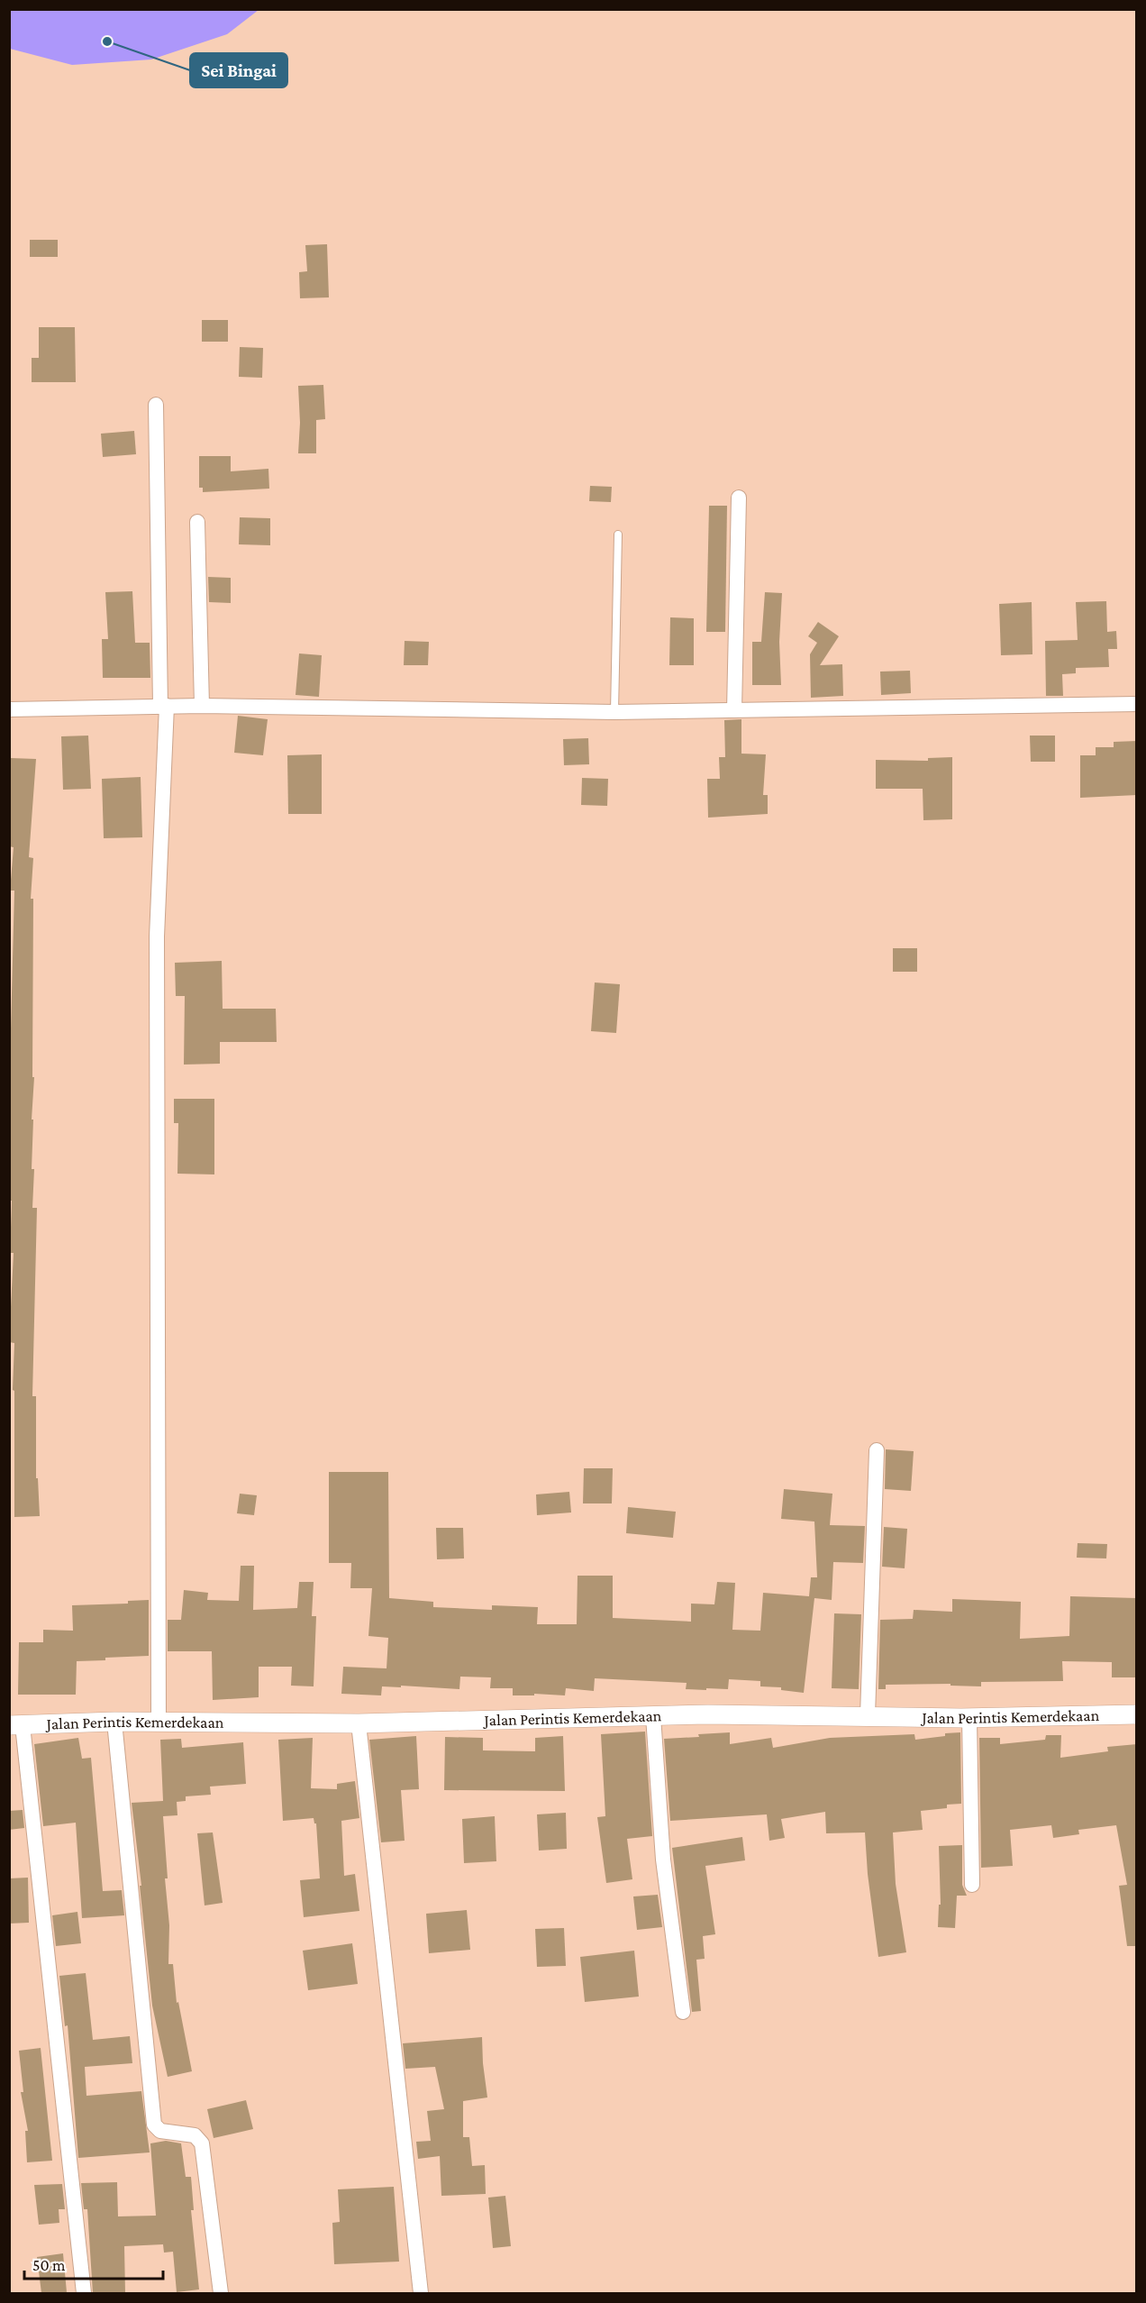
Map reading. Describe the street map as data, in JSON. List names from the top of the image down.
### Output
{
  "streets": {
    "street": ["Jalan Perintis Kemerdekaan"]
  },
  "places": ["Sei Bingai"],
  "scale_bar": "50 m"
}
